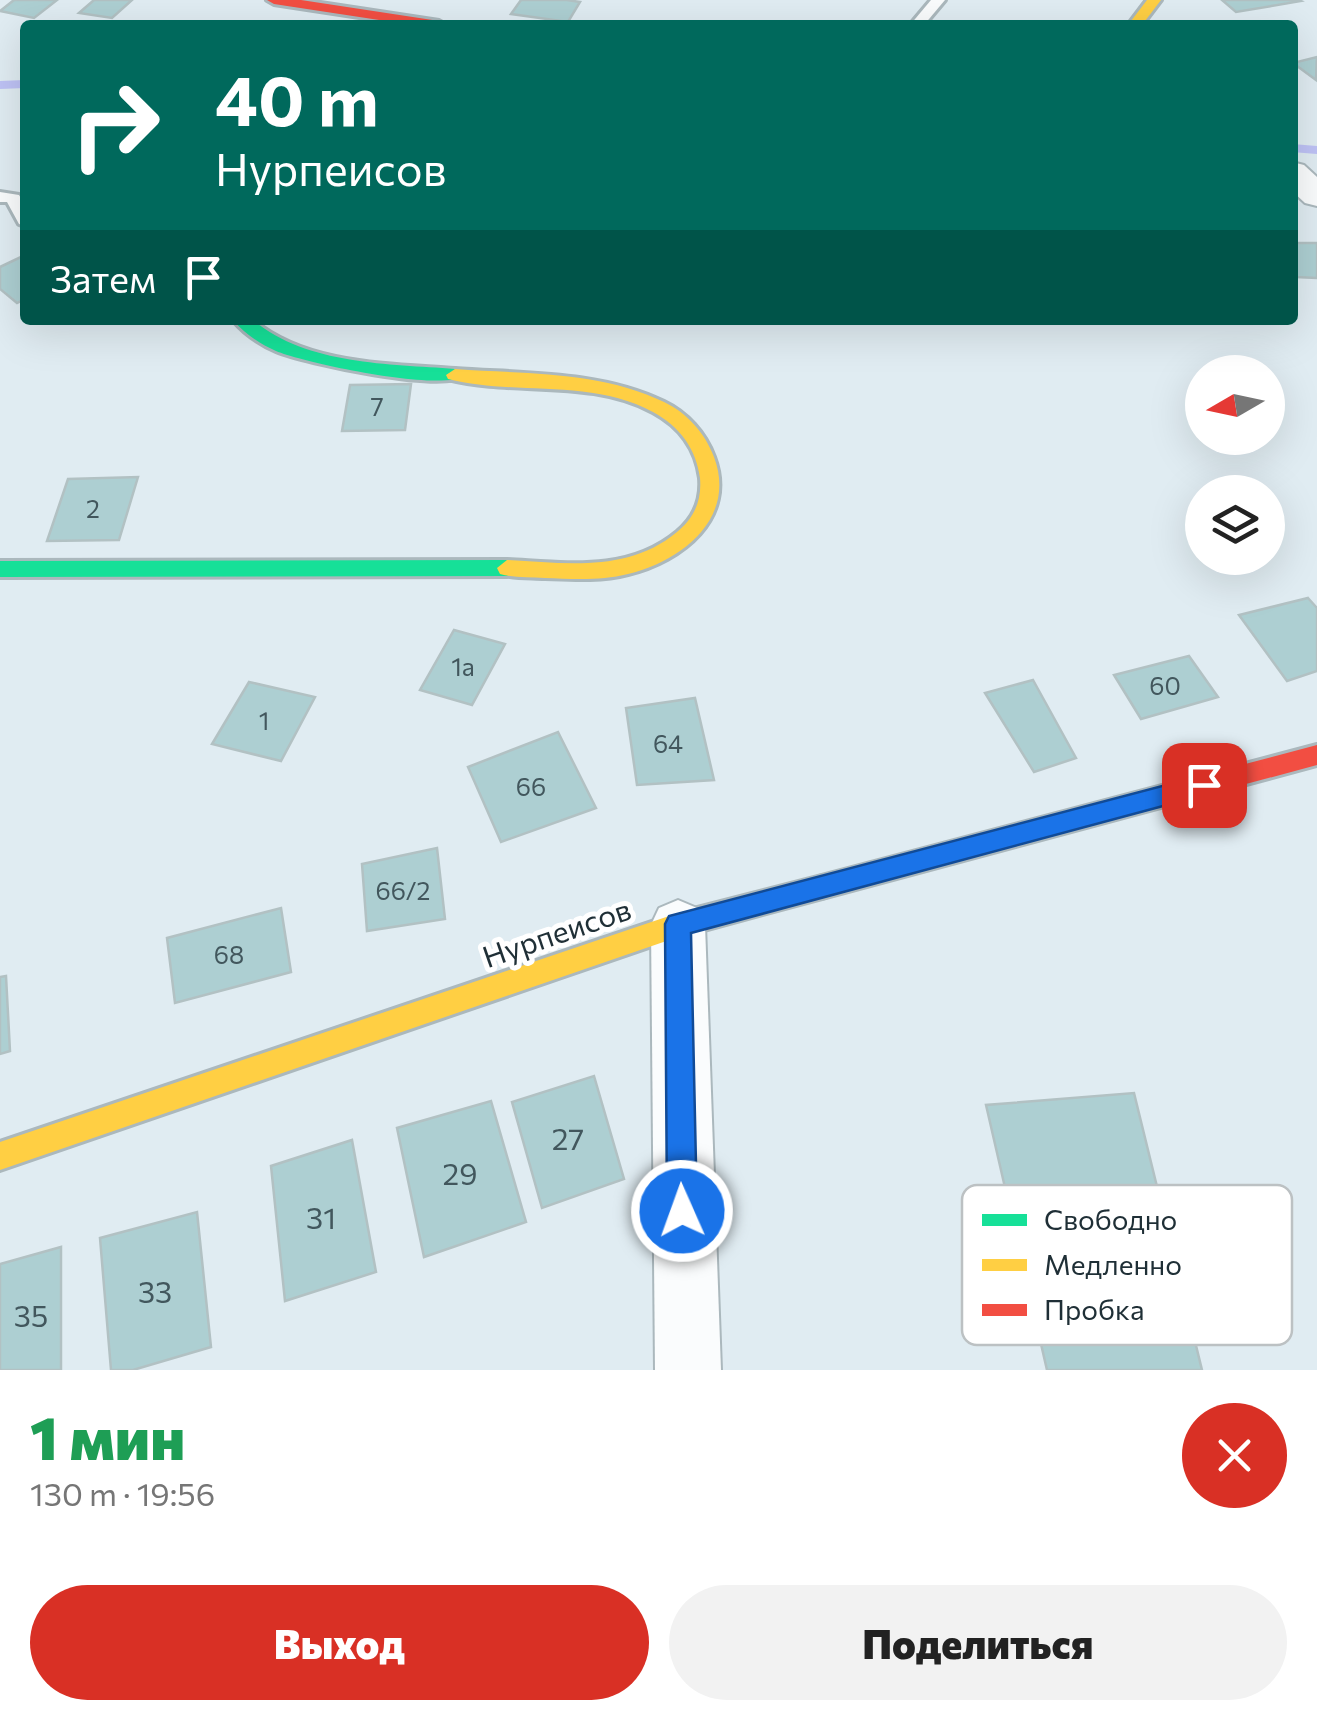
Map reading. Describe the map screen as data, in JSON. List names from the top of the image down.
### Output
{
  "streets": {
    "street": ["Нурпеисов"]
  },
  "house_numbers": [
    "7",
    "2",
    "1а",
    "60",
    "1",
    "64",
    "66",
    "66/2",
    "68",
    "27",
    "29",
    "31",
    "33",
    "35"
  ],
  "legend": ["Свободно", "Медленно", "Пробка"],
  "north": "left",
  "page": {
    "turn": ["40 m", "Нурпеисов"],
    "then": "Затем",
    "heading": ["1 мин", "130 m · 19:56"],
    "buttons": ["Выход", "Поделиться"]
  }
}
